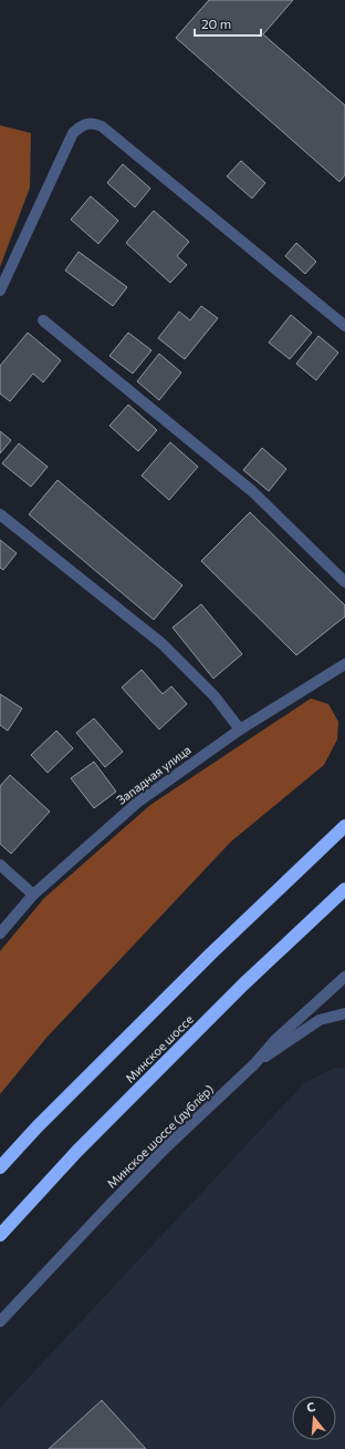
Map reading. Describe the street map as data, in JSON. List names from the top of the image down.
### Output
{
  "streets": {
    "highway": ["Минское шоссе"],
    "street": ["Западная улица", "Минское шоссе (дублёр)"]
  },
  "scale_bar": "20 m",
  "north": "top"
}
